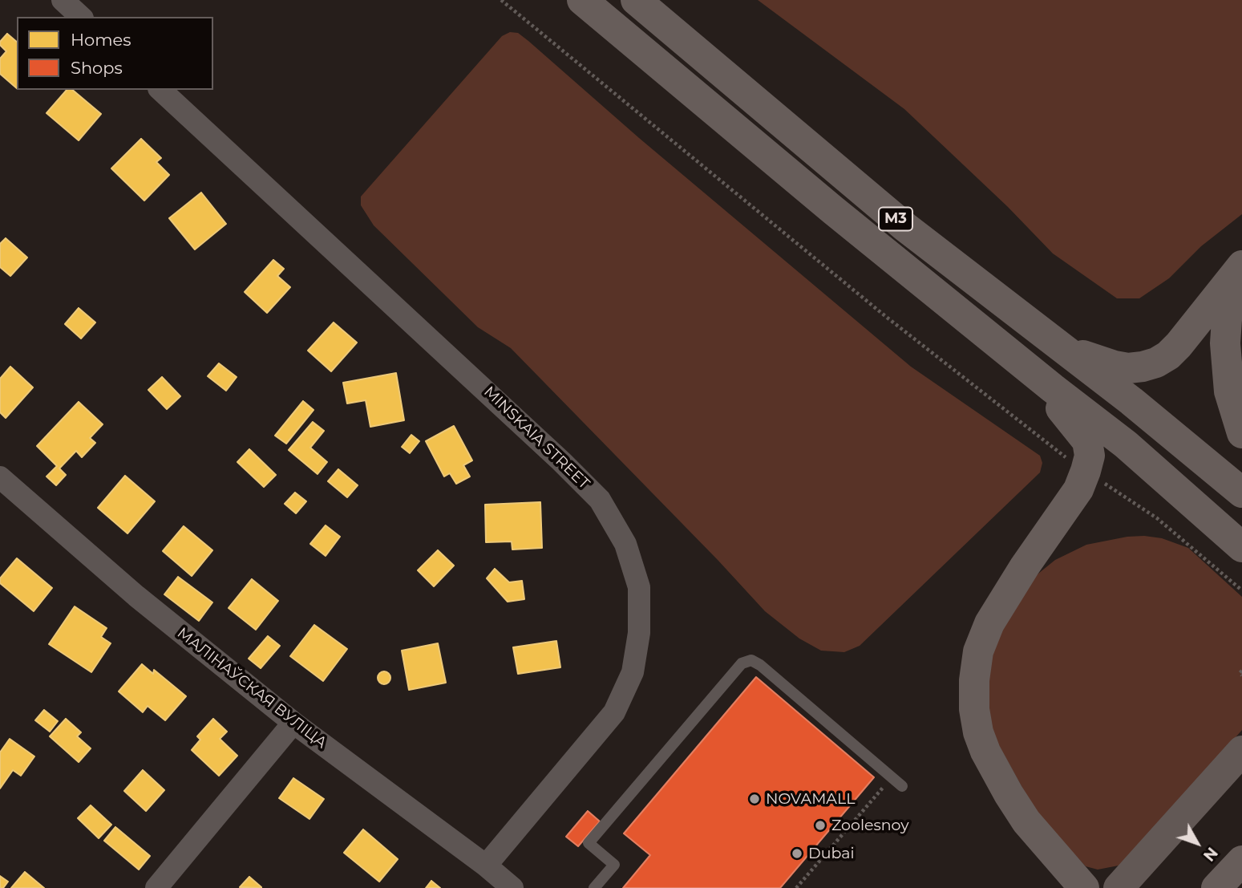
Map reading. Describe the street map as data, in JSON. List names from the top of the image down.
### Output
{
  "streets": {
    "highway": ["М3"],
    "street": ["MINSKAIA STREET", "МАЛІНАЎСКАЯ ВУЛІЦА"]
  },
  "crossings": [
    ["MINSKAIA STREET", "МАЛІНАЎСКАЯ ВУЛІЦА"]
  ],
  "places": ["NOVAMALL", "Zoolesnoy", "Dubai"],
  "legend": ["Homes", "Shops"],
  "north": "bottom right"
}
